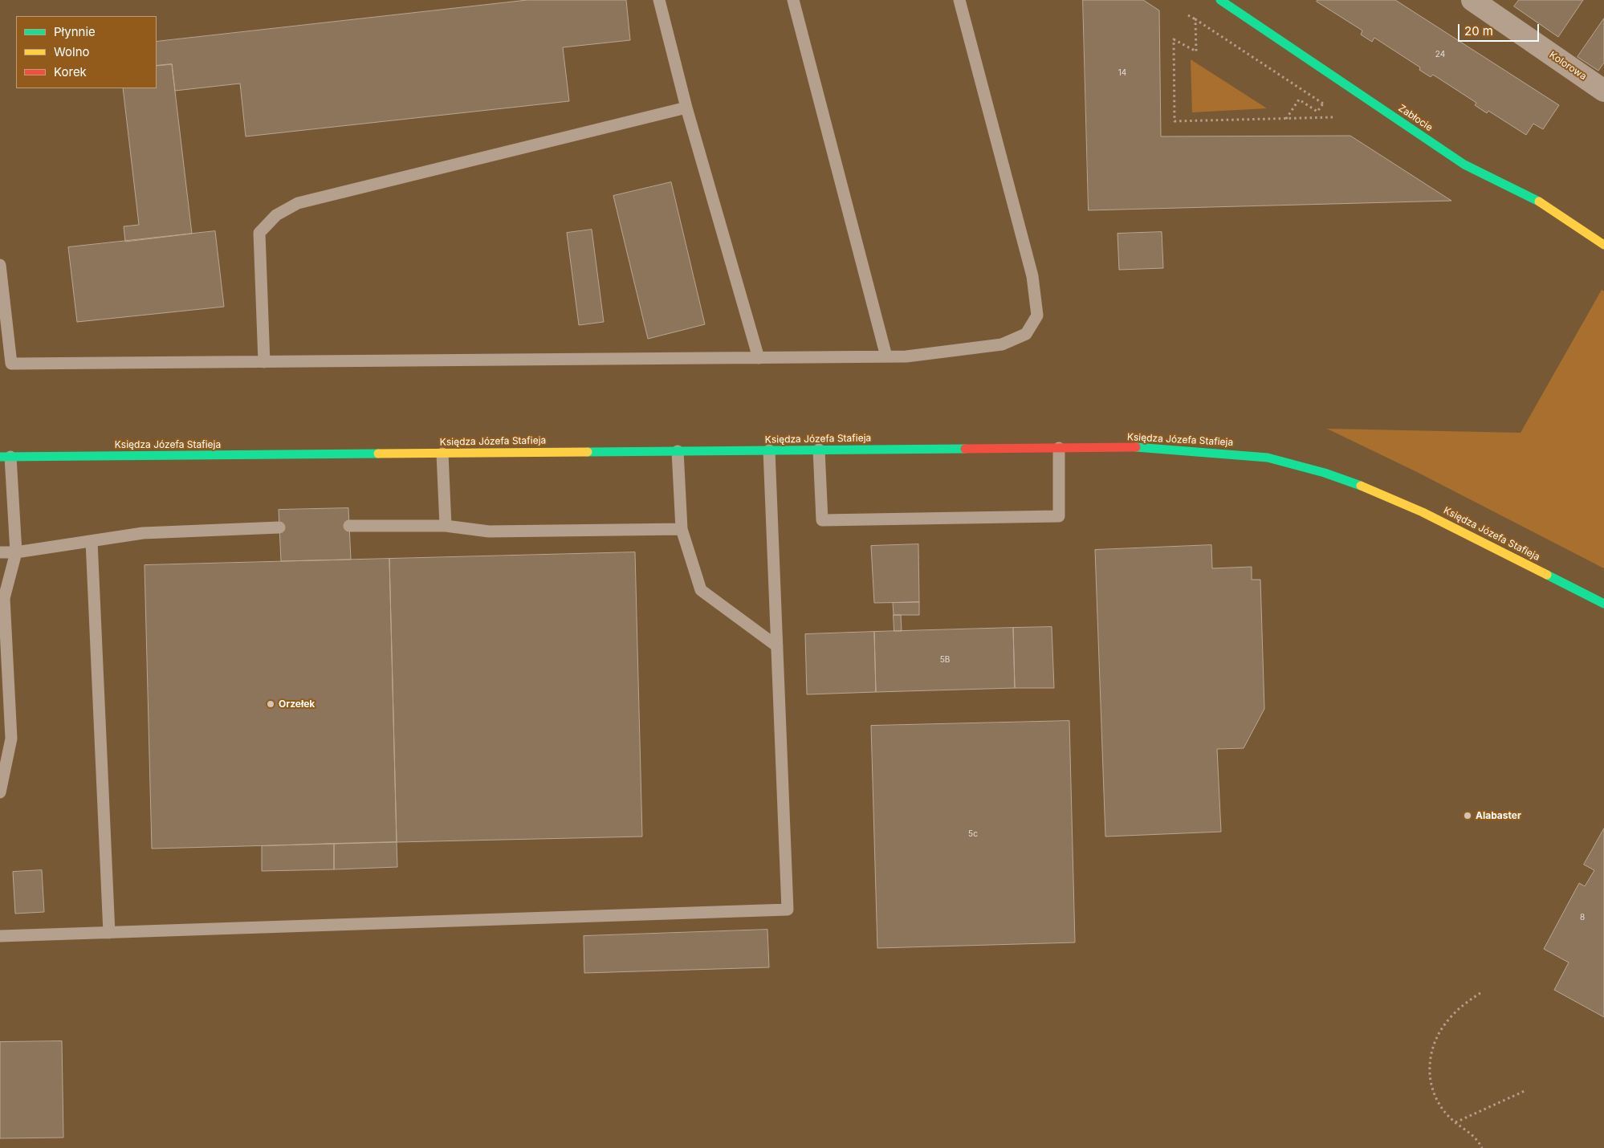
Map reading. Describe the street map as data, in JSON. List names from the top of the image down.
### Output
{
  "streets": {
    "street": ["Kolorowa", "Zabłocie", "Księdza Józefa Stafieja"]
  },
  "places": ["Orzełek", "Alabaster"],
  "house_numbers": [
    "24",
    "14",
    "5B",
    "5c",
    "8"
  ],
  "legend": ["Płynnie", "Wolno", "Korek"],
  "scale_bar": "20 m"
}
